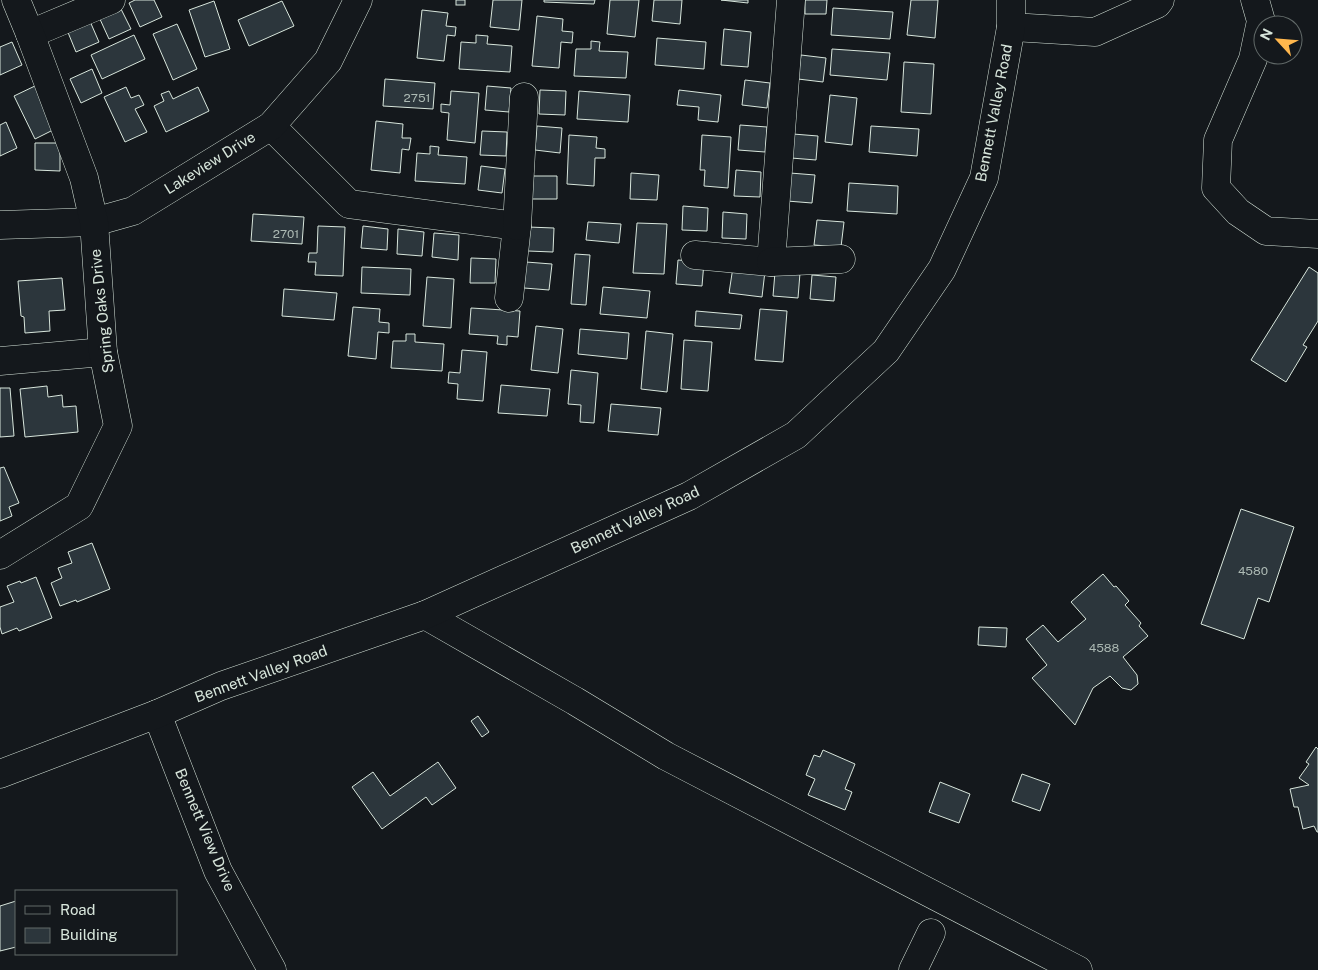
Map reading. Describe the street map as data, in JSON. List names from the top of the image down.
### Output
{
  "streets": {
    "street": [
      "Bennett Valley Road",
      "Lakeview Drive",
      "Spring Oaks Drive",
      "Bennett View Drive"
    ]
  },
  "crossings": [
    ["Bennett Valley Road", "Bennett View Drive"],
    ["Lakeview Drive", "Spring Oaks Drive"]
  ],
  "house_numbers": [
    "2751",
    "2701",
    "4580",
    "4588"
  ],
  "legend": ["Road", "Building"],
  "north": "top left"
}
